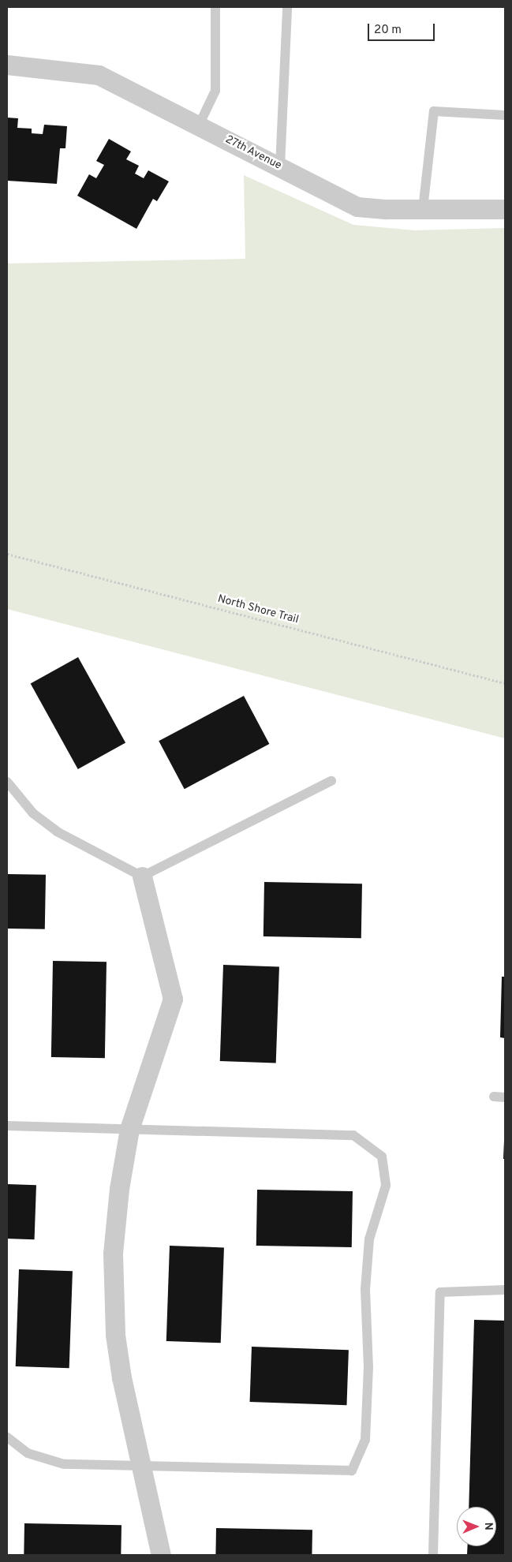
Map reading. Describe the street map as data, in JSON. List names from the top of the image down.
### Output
{
  "streets": {
    "street": ["27th Avenue"],
    "path": ["North Shore Trail"]
  },
  "scale_bar": "20 m",
  "north": "right"
}
